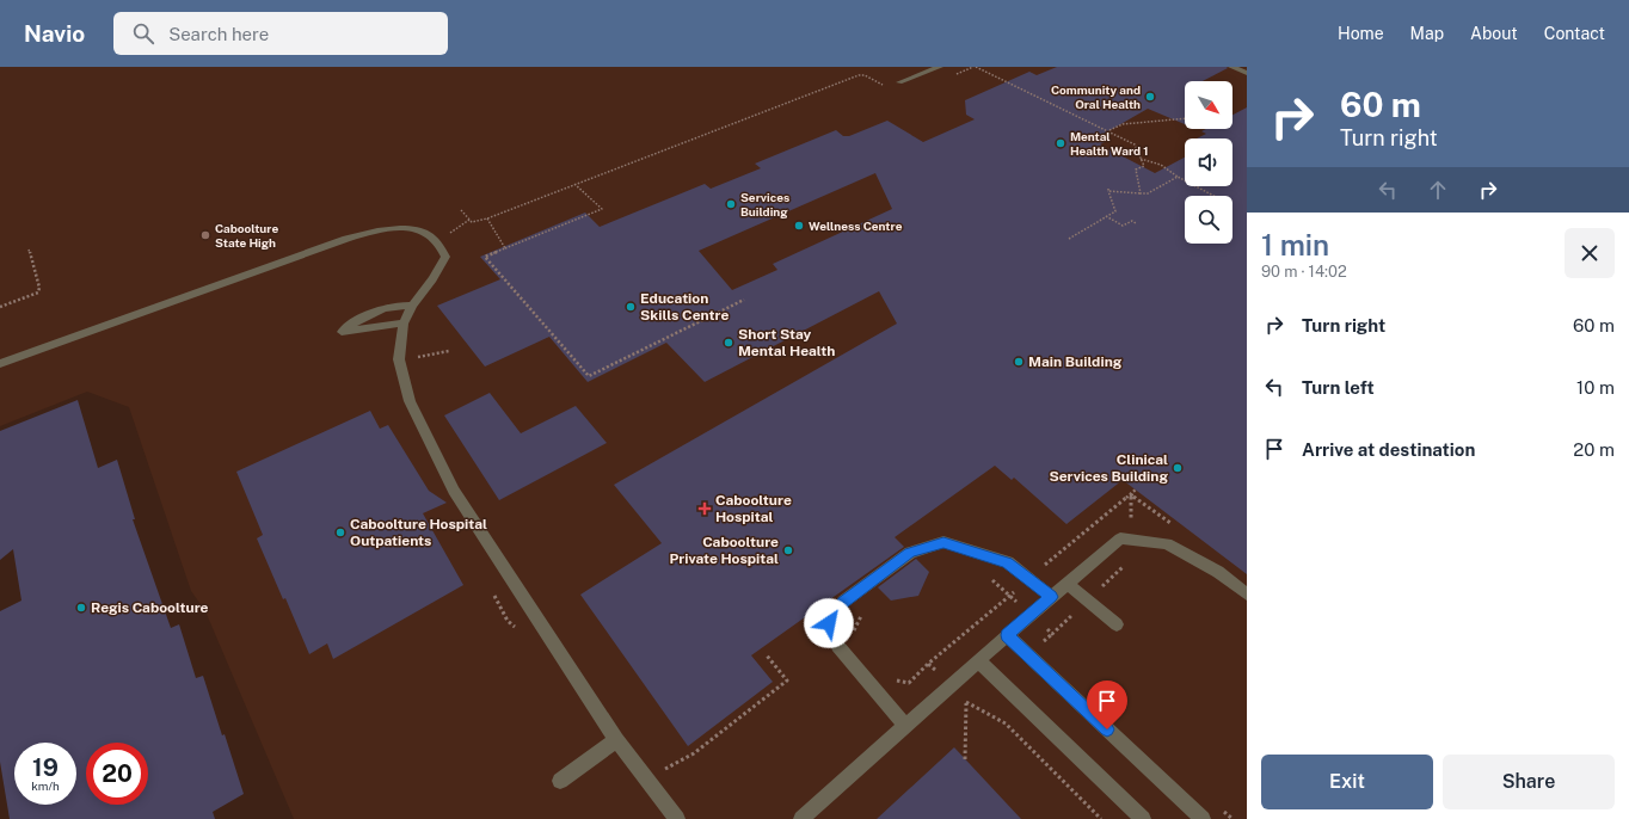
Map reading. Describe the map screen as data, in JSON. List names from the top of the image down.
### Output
{
  "places": {
    "other": [
      "Community and Oral Health",
      "Mental Health Ward 1",
      "Services Building",
      "Wellness Centre",
      "Caboolture State High",
      "Education Skills Centre",
      "Short Stay Mental Health",
      "Main Building",
      "Clinical Services Building",
      "Caboolture Hospital Outpatients",
      "Caboolture Private Hospital",
      "Regis Caboolture"
    ],
    "health": ["Caboolture Hospital"]
  },
  "north": "bottom right",
  "page": {
    "header": "Navio",
    "search": "Search here",
    "nav": [
      "Home",
      "Map",
      "About",
      "Contact"
    ],
    "turn": ["60 m", "Turn right"],
    "heading": ["1 min", "90 m · 14:02"],
    "list": [
      {
        "name": "Turn right",
        "value": "60 m"
      },
      {
        "name": "Turn left",
        "value": "10 m"
      },
      {
        "name": "Arrive at destination",
        "value": "20 m"
      }
    ],
    "speed": "19 km/h",
    "limit": "20",
    "buttons": ["Exit", "Share"]
  }
}
